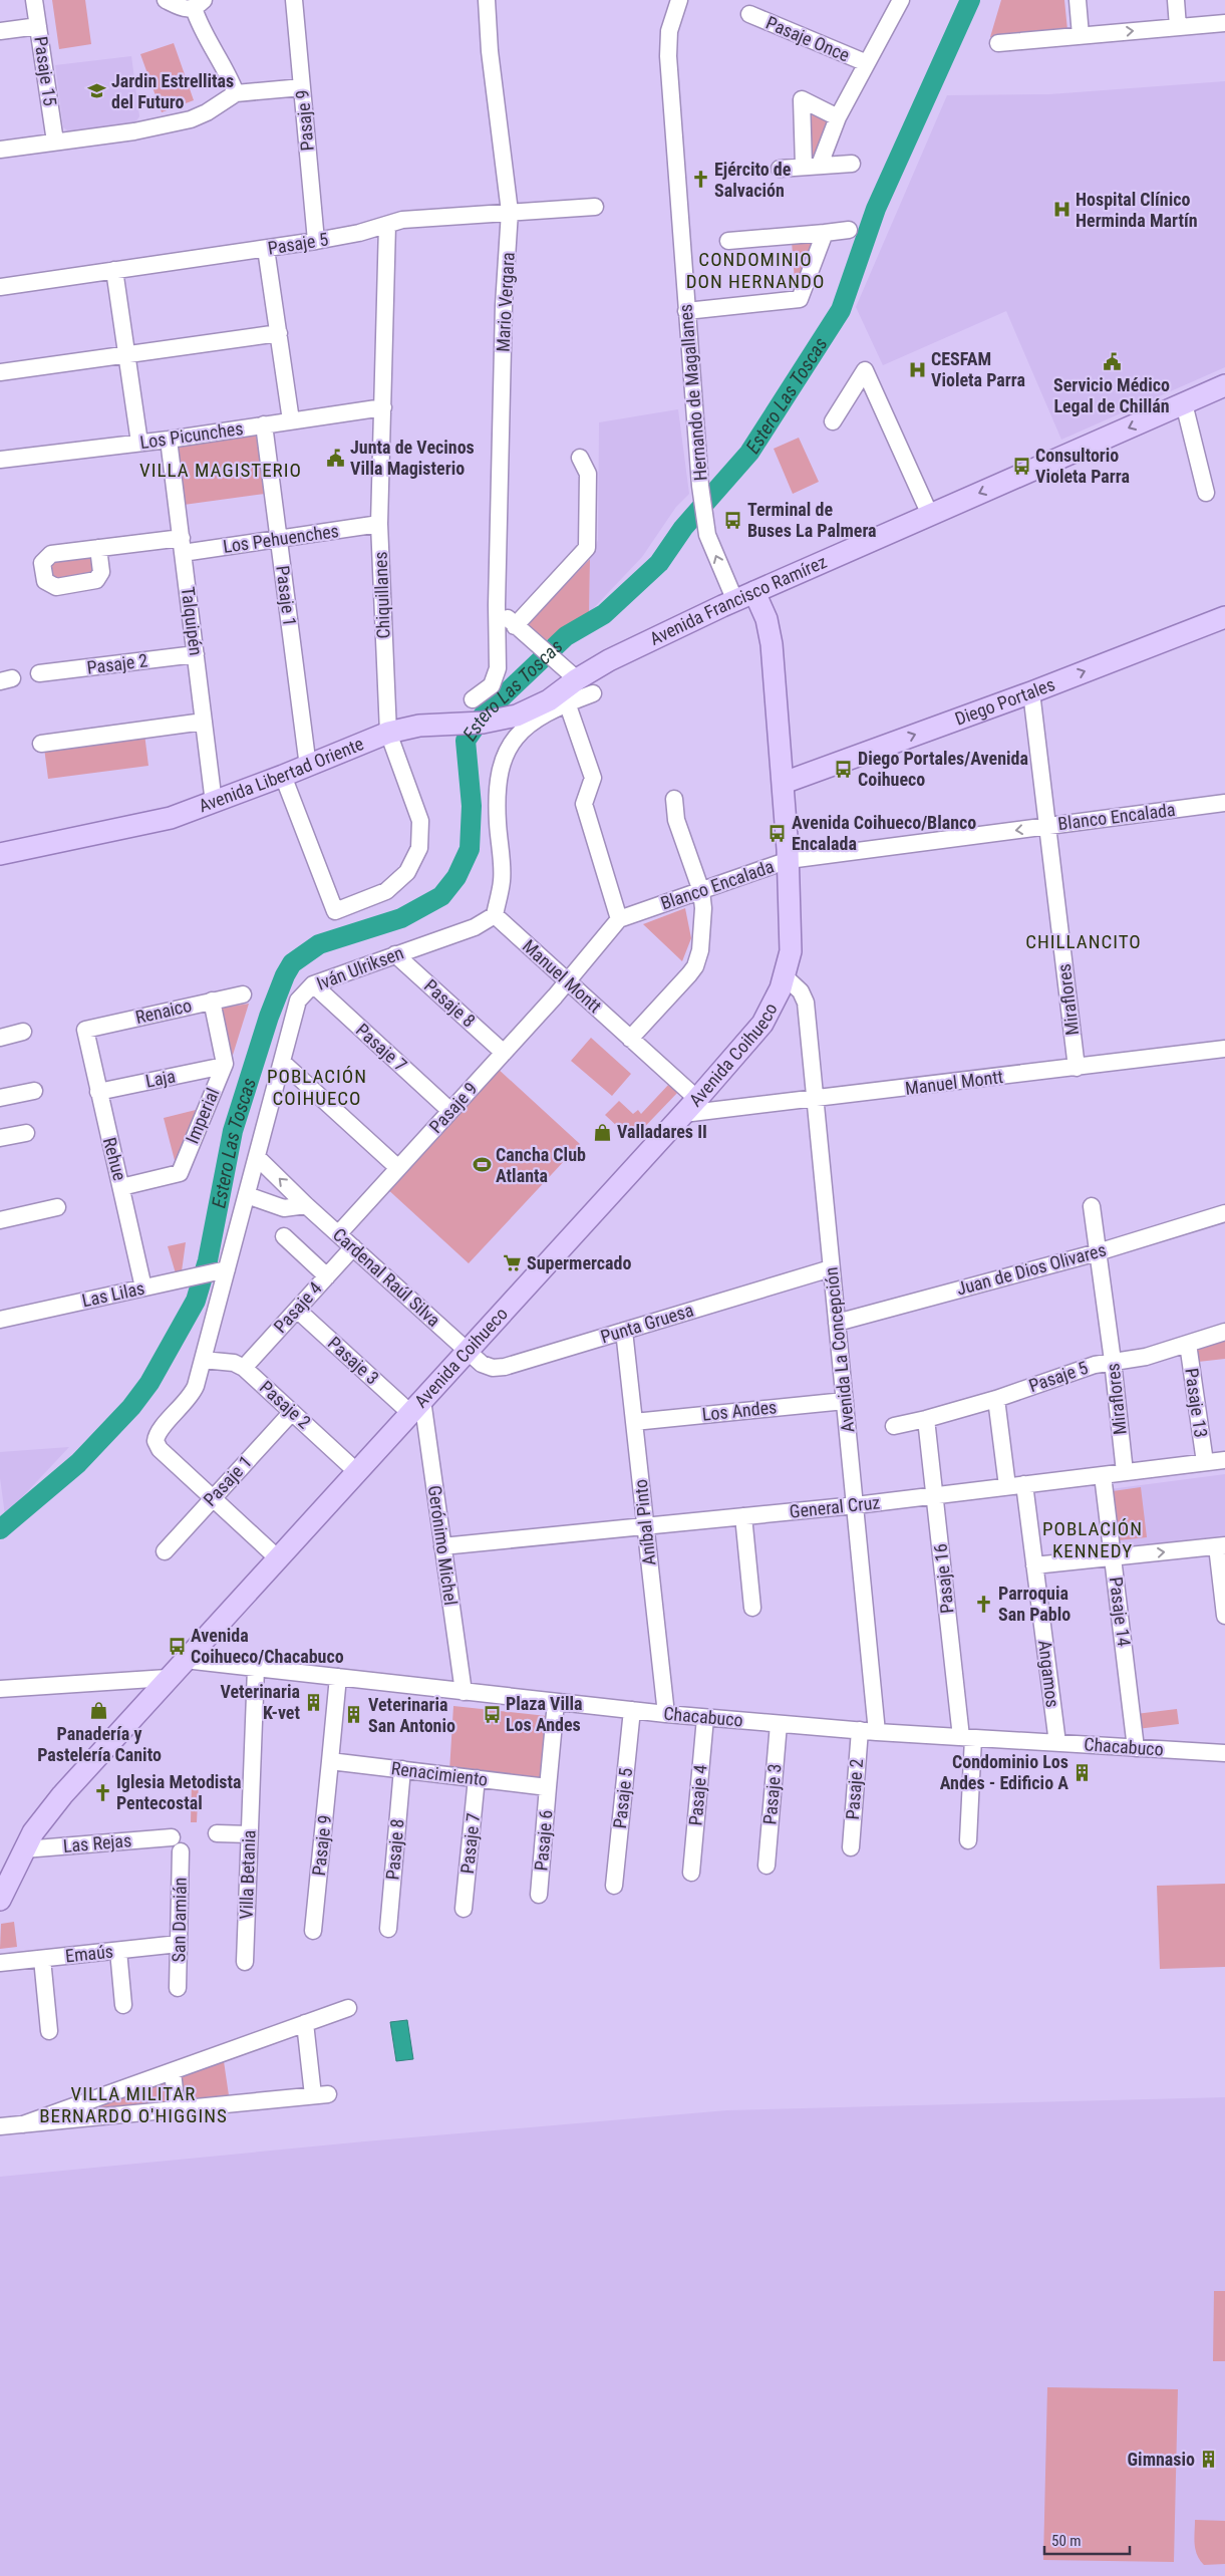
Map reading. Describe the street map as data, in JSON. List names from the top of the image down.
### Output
{
  "streets": {
    "main road": [
      "Avenida Francisco Ramírez",
      "Diego Portales",
      "Avenida Libertad Oriente",
      "Avenida Coihueco"
    ],
    "street": [
      "Pasaje Once",
      "Pasaje 15",
      "Pasaje 9",
      "Pasaje 5",
      "Mario Vergara",
      "Hernando de Magallanes",
      "Los Picunches",
      "Los Pehuenches",
      "Chiquillanes",
      "Pasaje 1",
      "Talquipén",
      "Pasaje 2",
      "Blanco Encalada",
      "Iván Ulriksen",
      "Manuel Montt",
      "Miraflores",
      "Pasaje 8",
      "Renaico",
      "Pasaje 7",
      "Laja",
      "Imperial",
      "Rehue",
      "Juan de Dios Olivares",
      "Cardenal Raúl Silva",
      "Las Lilas",
      "Pasaje 4",
      "Punta Gruesa",
      "Avenida La Concepción",
      "Pasaje 3",
      "Pasaje 13",
      "Los Andes",
      "General Cruz",
      "Aníbal Pinto",
      "Gerónimo Michel",
      "Pasaje 16",
      "Pasaje 14",
      "Angamos",
      "Chacabuco",
      "Renacimiento",
      "Pasaje 6",
      "Las Rejas",
      "Villa Betania",
      "San Damián",
      "Emaús"
    ]
  },
  "crossings": [
    ["Pasaje 9", "Pasaje 5"],
    ["Pasaje 9", "Manuel Montt"],
    ["Pasaje 9", "Pasaje 8"],
    ["Pasaje 9", "Pasaje 7"],
    ["Pasaje 9", "Cardenal Raúl Silva"],
    ["Pasaje 9", "Renacimiento"],
    ["Pasaje 5", "Mario Vergara"],
    ["Pasaje 5", "Chiquillanes"],
    ["Pasaje 5", "Miraflores"],
    ["Pasaje 5", "Pasaje 13"],
    ["Pasaje 5", "Pasaje 16"],
    ["Pasaje 5", "Chacabuco"],
    ["Hernando de Magallanes", "Avenida Francisco Ramírez"],
    ["Hernando de Magallanes", "Avenida Coihueco"],
    ["Los Picunches", "Chiquillanes"],
    ["Los Picunches", "Pasaje 1"],
    ["Los Picunches", "Talquipén"],
    ["Los Pehuenches", "Chiquillanes"],
    ["Los Pehuenches", "Pasaje 1"],
    ["Los Pehuenches", "Talquipén"],
    ["Chiquillanes", "Avenida Libertad Oriente"],
    ["Pasaje 1", "Pasaje 2"],
    ["Pasaje 1", "Avenida Libertad Oriente"],
    ["Pasaje 1", "Iván Ulriksen"],
    ["Avenida Francisco Ramírez", "Avenida Libertad Oriente"],
    ["Avenida Francisco Ramírez", "Avenida Coihueco"],
    ["Talquipén", "Pasaje 2"],
    ["Talquipén", "Avenida Libertad Oriente"],
    ["Pasaje 2", "Iván Ulriksen"],
    ["Pasaje 2", "Avenida Coihueco"],
    ["Pasaje 2", "Pasaje 4"],
    ["Pasaje 2", "Chacabuco"],
    ["Diego Portales", "Miraflores"],
    ["Diego Portales", "Avenida Coihueco"],
    ["Blanco Encalada", "Miraflores"],
    ["Blanco Encalada", "Avenida Coihueco"],
    ["Iván Ulriksen", "Manuel Montt"],
    ["Iván Ulriksen", "Pasaje 8"],
    ["Iván Ulriksen", "Pasaje 7"],
    ["Iván Ulriksen", "Cardenal Raúl Silva"],
    ["Iván Ulriksen", "Las Lilas"],
    ["Manuel Montt", "Miraflores"],
    ["Manuel Montt", "Avenida Coihueco"],
    ["Manuel Montt", "Avenida La Concepción"],
    ["Miraflores", "Juan de Dios Olivares"],
    ["Miraflores", "General Cruz"],
    ["Pasaje 8", "Renacimiento"],
    ["Renaico", "Imperial"],
    ["Renaico", "Rehue"],
    ["Pasaje 7", "Renacimiento"],
    ["Avenida Coihueco", "Cardenal Raúl Silva"],
    ["Avenida Coihueco", "Punta Gruesa"],
    ["Avenida Coihueco", "Avenida La Concepción"],
    ["Avenida Coihueco", "Pasaje 3"],
    ["Avenida Coihueco", "Gerónimo Michel"],
    ["Avenida Coihueco", "Chacabuco"],
    ["Avenida Coihueco", "Las Rejas"],
    ["Laja", "Imperial"],
    ["Laja", "Rehue"],
    ["Imperial", "Rehue"],
    ["Rehue", "Las Lilas"],
    ["Juan de Dios Olivares", "Avenida La Concepción"],
    ["Cardenal Raúl Silva", "Pasaje 4"],
    ["Cardenal Raúl Silva", "Punta Gruesa"],
    ["Pasaje 4", "Pasaje 3"],
    ["Pasaje 4", "Chacabuco"],
    ["Punta Gruesa", "Avenida La Concepción"],
    ["Punta Gruesa", "Aníbal Pinto"],
    ["Avenida La Concepción", "Los Andes"],
    ["Avenida La Concepción", "General Cruz"],
    ["Avenida La Concepción", "Chacabuco"],
    ["Pasaje 3", "Gerónimo Michel"],
    ["Pasaje 3", "Chacabuco"],
    ["Pasaje 13", "General Cruz"],
    ["Los Andes", "Aníbal Pinto"],
    ["General Cruz", "Aníbal Pinto"],
    ["General Cruz", "Gerónimo Michel"],
    ["General Cruz", "Pasaje 16"],
    ["General Cruz", "Pasaje 14"],
    ["General Cruz", "Angamos"],
    ["Aníbal Pinto", "Chacabuco"],
    ["Gerónimo Michel", "Chacabuco"],
    ["Pasaje 16", "Chacabuco"],
    ["Pasaje 14", "Chacabuco"],
    ["Angamos", "Chacabuco"],
    ["Chacabuco", "Villa Betania"],
    ["Renacimiento", "Pasaje 6"],
    ["San Damián", "Emaús"]
  ],
  "one_way": [
    "Hernando de Magallanes",
    "Avenida Francisco Ramírez",
    "Diego Portales",
    "Blanco Encalada"
  ],
  "districts": [
    "CONDOMINIO DON HERNANDO",
    "VILLA MAGISTERIO",
    "CHILLANCITO",
    "POBLACIÓN COIHUECO",
    "POBLACIÓN KENNEDY",
    "VILLA MILITAR BERNARDO O'HIGGINS"
  ],
  "water": ["Estero Las Toscas"],
  "places": {
    "school or university": ["Jardin Estrellitas del Futuro"],
    "church": ["Ejército de Salvación", "Parroquia San Pablo", "Iglesia Metodista Pentecostal"],
    "hospital": ["Hospital Clínico Herminda Martín", "CESFAM Violeta Parra"],
    "public building": ["Servicio Médico Legal de Chillán", "Junta de Vecinos Villa Magisterio"],
    "bus stop": [
      "Consultorio Violeta Parra",
      "Terminal de Buses La Palmera",
      "Diego Portales/Avenida Coihueco",
      "Avenida Coihueco/Blanco Encalada",
      "Avenida Coihueco/Chacabuco",
      "Plaza Villa Los Andes"
    ],
    "shop": ["Valladares II", "Panadería y Pastelería Canito"],
    "sports": ["Cancha Club Atlanta"],
    "supermarket": ["Supermercado"],
    "building": [
      "Veterinaria K-vet",
      "Veterinaria San Antonio",
      "Condominio Los Andes - Edificio A",
      "Gimnasio"
    ]
  },
  "scale_bar": "50 m"
}
